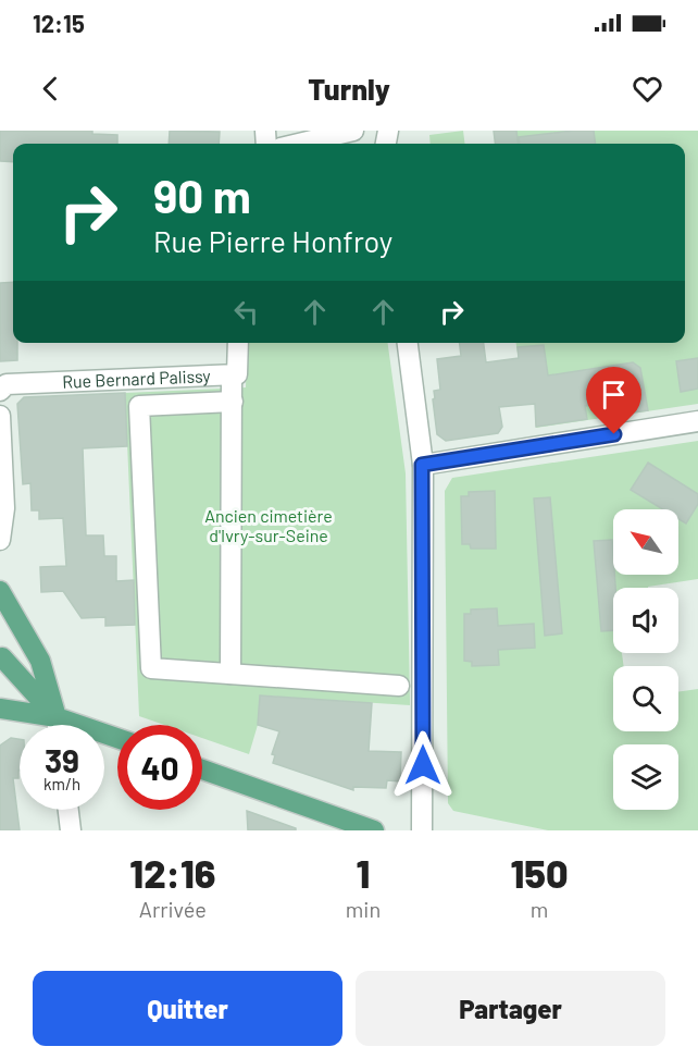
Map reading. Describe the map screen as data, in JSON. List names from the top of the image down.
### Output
{
  "streets": {
    "street": ["Rue Bernard Palissy"]
  },
  "parks": ["Ancien cimetière d'Ivry-sur-Seine"],
  "north": "top left",
  "page": {
    "status": "12:15",
    "header": "Turnly",
    "turn": ["90 m", "Rue Pierre Honfroy"],
    "speed": "39 km/h",
    "limit": "40",
    "eta": [
      "12:16",
      "Arrivée",
      "1",
      "min",
      "150",
      "m"
    ],
    "buttons": ["Quitter", "Partager"]
  }
}
